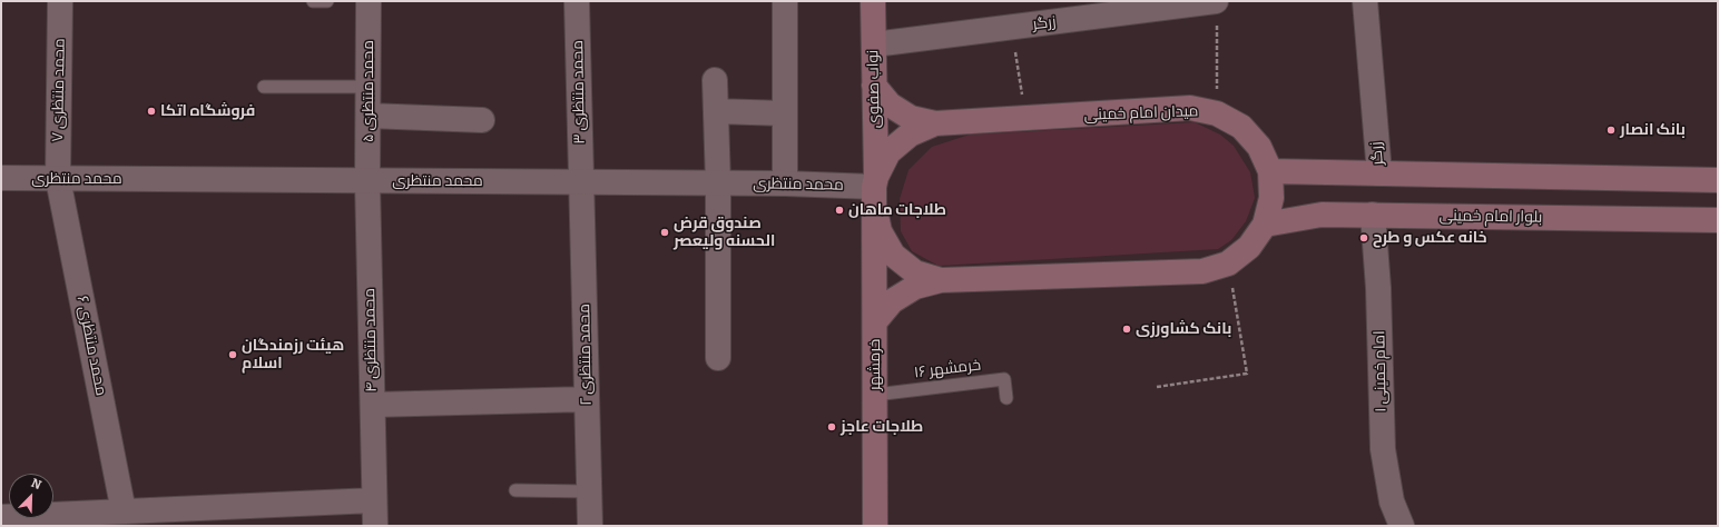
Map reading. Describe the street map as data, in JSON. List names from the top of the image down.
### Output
{
  "streets": {
    "main road": [
      "نواب صفوی",
      "میدان امام خمینی",
      "بلوار امام خمینی",
      "خرمشهر"
    ],
    "street": [
      "زرگر",
      "محمد منتظری ۷",
      "محمد منتظری ۵",
      "محمد منتظری ۳",
      "محمد منتظری",
      "محمد منتظری ۴",
      "محمد منتظری ۶",
      "محمد منتظری ۲",
      "امام خمینی ۱"
    ],
    "lane": ["خرمشهر ۱۶"]
  },
  "crossings": [
    ["زرگر", "نواب صفوی"],
    ["نواب صفوی", "میدان امام خمینی"],
    ["نواب صفوی", "محمد منتظری"],
    ["نواب صفوی", "خرمشهر"],
    ["محمد منتظری ۷", "محمد منتظری"],
    ["محمد منتظری ۷", "محمد منتظری ۶"],
    ["محمد منتظری ۵", "محمد منتظری"],
    ["محمد منتظری ۵", "محمد منتظری ۴"],
    ["محمد منتظری ۳", "محمد منتظری"],
    ["محمد منتظری ۳", "محمد منتظری ۲"],
    ["میدان امام خمینی", "محمد منتظری"],
    ["میدان امام خمینی", "بلوار امام خمینی"],
    ["میدان امام خمینی", "خرمشهر"],
    ["محمد منتظری", "محمد منتظری ۴"],
    ["محمد منتظری", "محمد منتظری ۶"],
    ["محمد منتظری", "محمد منتظری ۲"],
    ["محمد منتظری", "خرمشهر"],
    ["بلوار امام خمینی", "امام خمینی ۱"],
    ["خرمشهر", "خرمشهر ۱۶"]
  ],
  "places": [
    "فروشگاه اتکا",
    "بانک انصار",
    "طلاجات ماهان",
    "صندوق قرض الحسنه ولیعصر",
    "خانه عکس و طرح",
    "بانک کشاورزی",
    "هیئت رزمندگان اسلام",
    "طلاجات عاجز"
  ],
  "north": "top right"
}
